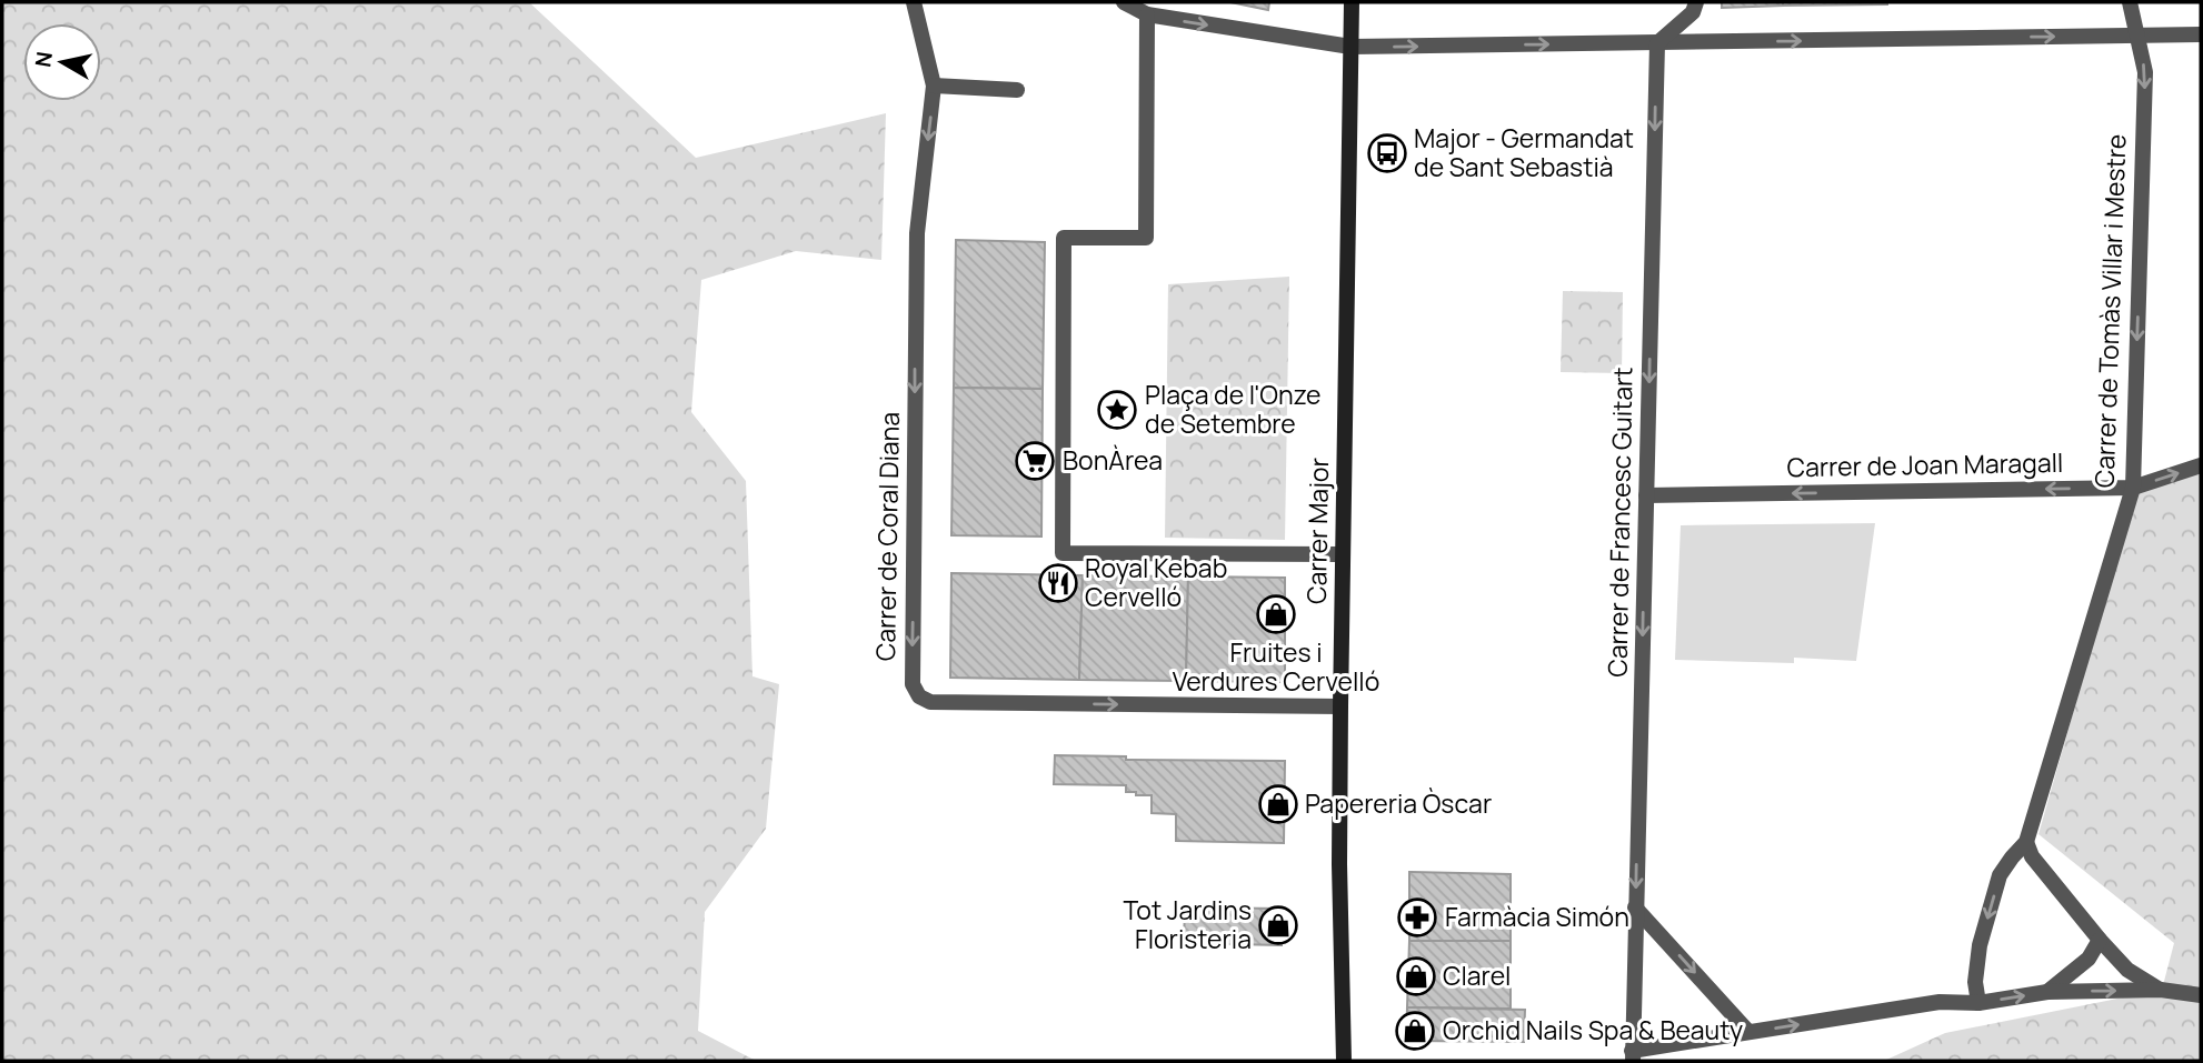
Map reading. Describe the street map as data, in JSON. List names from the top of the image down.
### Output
{
  "streets": {
    "street": [
      "Carrer de Tomàs Villar i Mestre",
      "Carrer de Joan Maragall",
      "Carrer de Francesc Guitart",
      "Carrer Major",
      "Carrer de Coral Diana"
    ]
  },
  "crossings": [
    ["Carrer de Tomàs Villar i Mestre", "Carrer de Joan Maragall"],
    ["Carrer de Joan Maragall", "Carrer de Francesc Guitart"],
    ["Carrer Major", "Carrer de Coral Diana"]
  ],
  "one_way": ["Carrer de Tomàs Villar i Mestre", "Carrer de Francesc Guitart"],
  "places": {
    "bus stop": ["Major - Germandat de Sant Sebastià"],
    "place": ["Plaça de l'Onze de Setembre"],
    "supermarket": ["BonÀrea"],
    "restaurant": ["Royal Kebab Cervelló"],
    "shop": [
      "Fruites i Verdures Cervelló",
      "Papereria Òscar",
      "Tot Jardins Floristeria",
      "Clarel",
      "Orchid Nails Spa & Beauty"
    ],
    "pharmacy": ["Farmàcia Simón"]
  },
  "north": "left"
}
